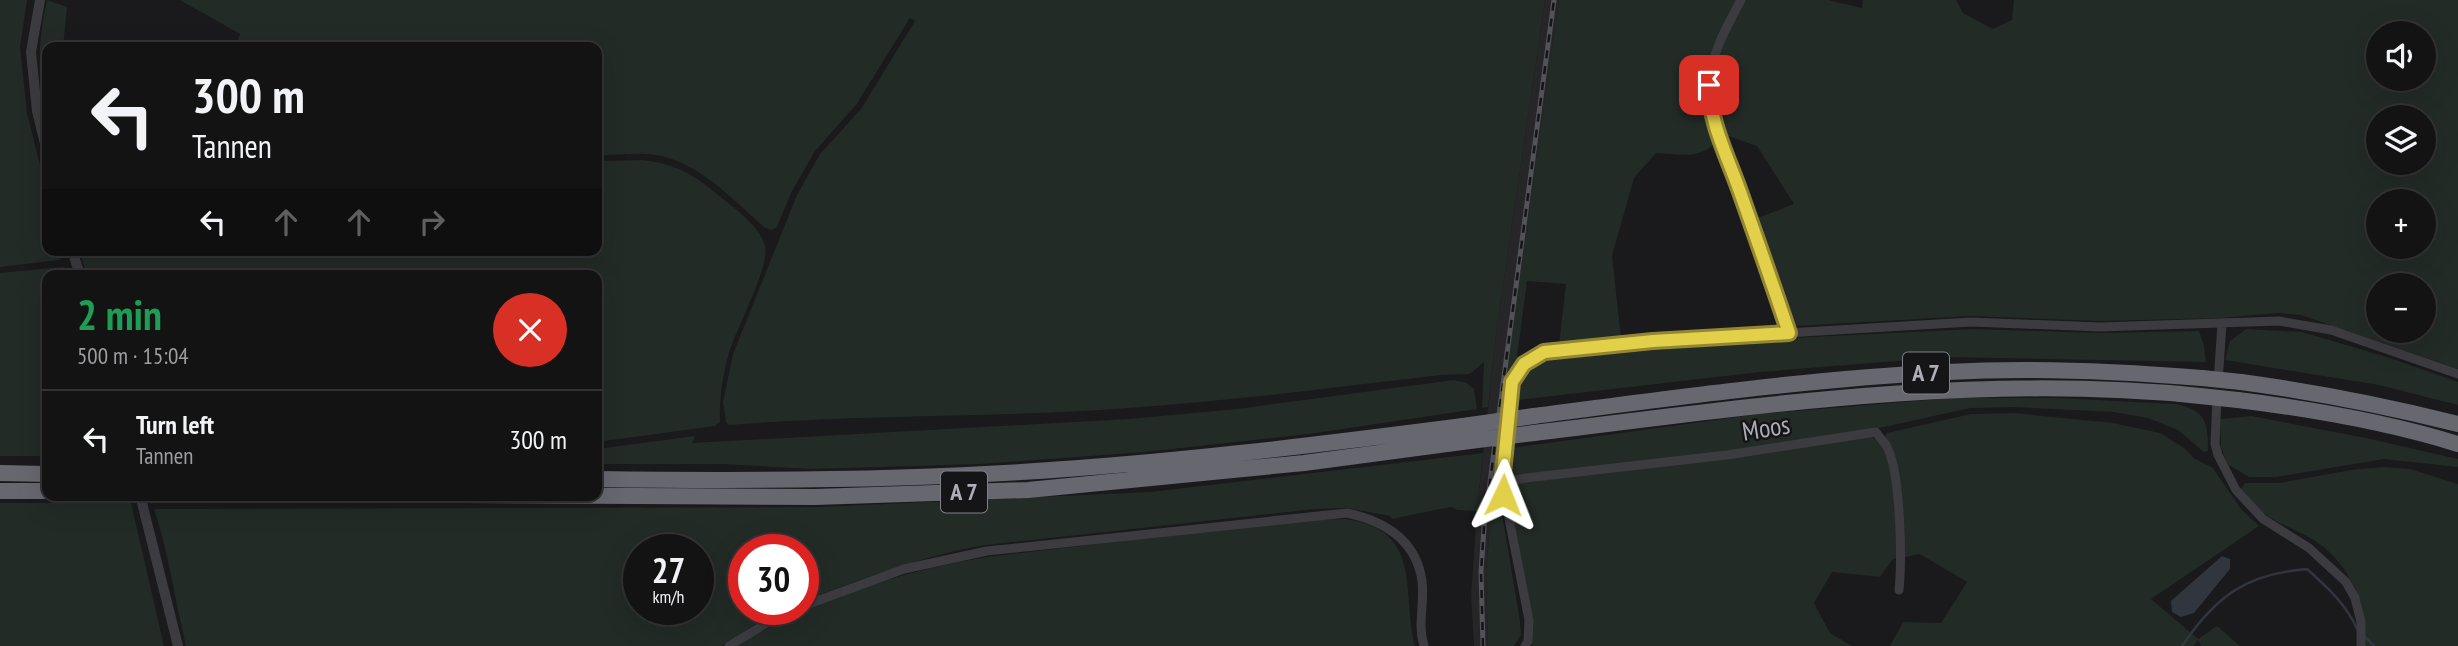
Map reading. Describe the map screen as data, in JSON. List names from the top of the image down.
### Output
{
  "streets": {
    "highway": ["A 7"],
    "street": ["Moos"]
  },
  "page": {
    "map_buttons": ["+", "−"],
    "turn": ["300 m", "Tannen"],
    "heading": ["2 min", "500 m · 15:04"],
    "list": [
      {
        "name": "Turn left",
        "note": "Tannen",
        "value": "300 m"
      }
    ],
    "speed": "27 km/h",
    "limit": "30"
  }
}
